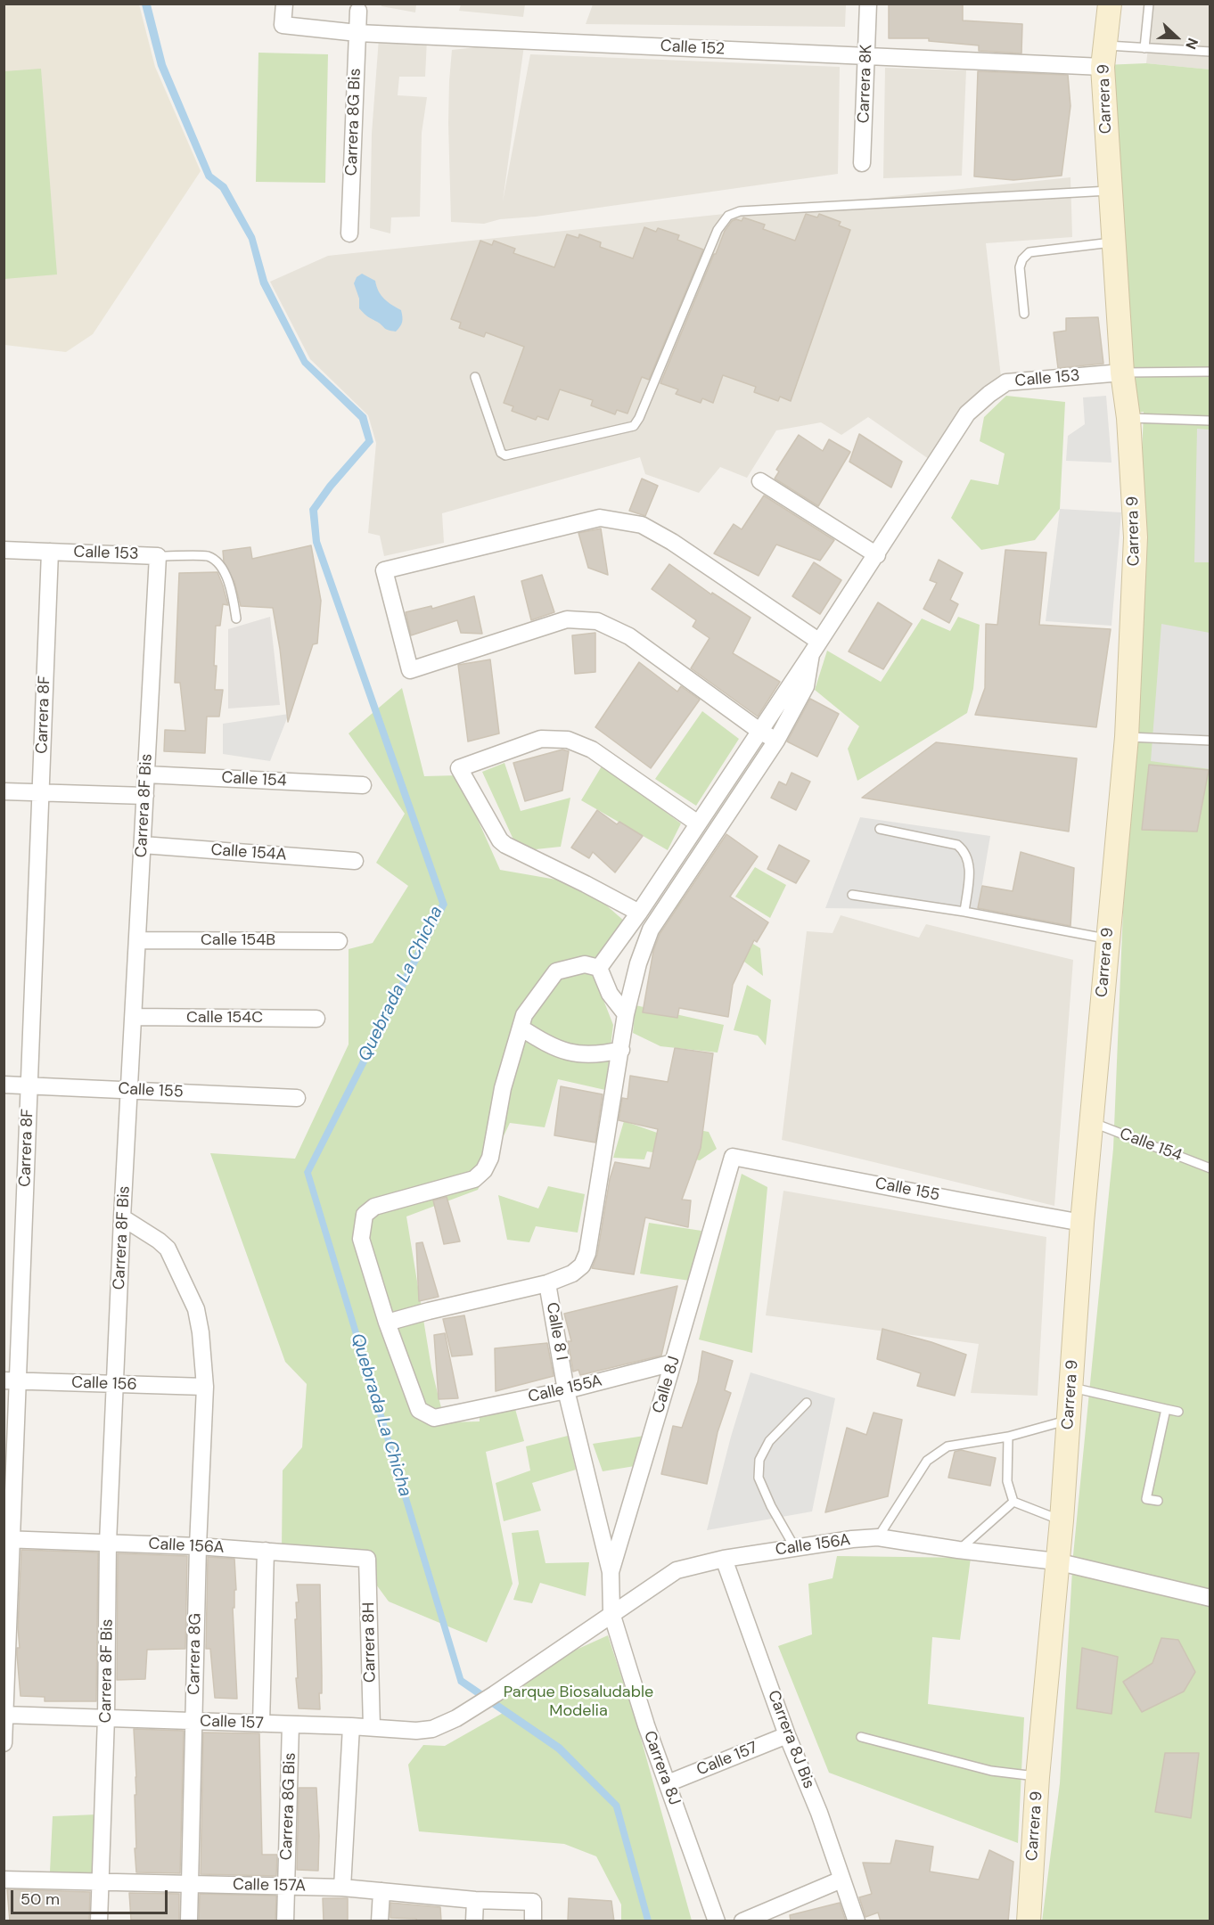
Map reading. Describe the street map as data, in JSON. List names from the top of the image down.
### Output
{
  "streets": {
    "street": [
      "Calle 152",
      "Carrera 8K",
      "Carrera 9",
      "Carrera 8G Bis",
      "Calle 153",
      "Carrera 8F",
      "Calle 154",
      "Carrera 8F Bis",
      "Calle 154A",
      "Calle 154B",
      "Calle 154C",
      "Calle 155",
      "Calle 8 I",
      "Calle 156",
      "Calle 8J",
      "Calle 155A",
      "Calle 156A",
      "Carrera 8H",
      "Carrera 8G",
      "Calle 157",
      "Carrera 8J Bis",
      "Carrera 8J",
      "Calle 157A"
    ]
  },
  "crossings": [
    ["Calle 152", "Carrera 8K"],
    ["Calle 152", "Carrera 9"],
    ["Calle 152", "Carrera 8G Bis"],
    ["Carrera 9", "Calle 153"],
    ["Carrera 9", "Calle 154"],
    ["Carrera 9", "Calle 155"],
    ["Carrera 9", "Calle 156A"],
    ["Carrera 8G Bis", "Calle 157"],
    ["Carrera 8G Bis", "Calle 157A"],
    ["Calle 153", "Carrera 8F"],
    ["Calle 153", "Carrera 8F Bis"],
    ["Calle 153", "Calle 8 I"],
    ["Calle 153", "Calle 155A"],
    ["Carrera 8F", "Calle 155"],
    ["Carrera 8F", "Calle 156"],
    ["Carrera 8F", "Calle 156A"],
    ["Carrera 8F", "Calle 157"],
    ["Calle 154", "Carrera 8F Bis"],
    ["Carrera 8F Bis", "Calle 154A"],
    ["Carrera 8F Bis", "Calle 154B"],
    ["Carrera 8F Bis", "Calle 154C"],
    ["Carrera 8F Bis", "Calle 155"],
    ["Carrera 8F Bis", "Calle 156"],
    ["Carrera 8F Bis", "Calle 156A"],
    ["Carrera 8F Bis", "Carrera 8G"],
    ["Carrera 8F Bis", "Calle 157"],
    ["Carrera 8F Bis", "Calle 157A"],
    ["Calle 155", "Calle 8J"],
    ["Calle 8 I", "Calle 8J"],
    ["Calle 8 I", "Calle 155A"],
    ["Calle 156", "Carrera 8G"],
    ["Calle 8J", "Calle 155A"],
    ["Calle 8J", "Calle 156A"],
    ["Calle 8J", "Carrera 8J"],
    ["Calle 156A", "Carrera 8H"],
    ["Calle 156A", "Carrera 8G"],
    ["Calle 156A", "Calle 157"],
    ["Calle 156A", "Carrera 8J Bis"],
    ["Calle 156A", "Carrera 8J"],
    ["Carrera 8H", "Calle 157"],
    ["Carrera 8G", "Calle 157"],
    ["Carrera 8G", "Calle 157A"],
    ["Calle 157", "Carrera 8J Bis"],
    ["Calle 157", "Carrera 8J"]
  ],
  "water": ["Quebrada La Chicha"],
  "parks": ["Parque Biosaludable Modelia"],
  "scale_bar": "50 m",
  "north": "right"
}
